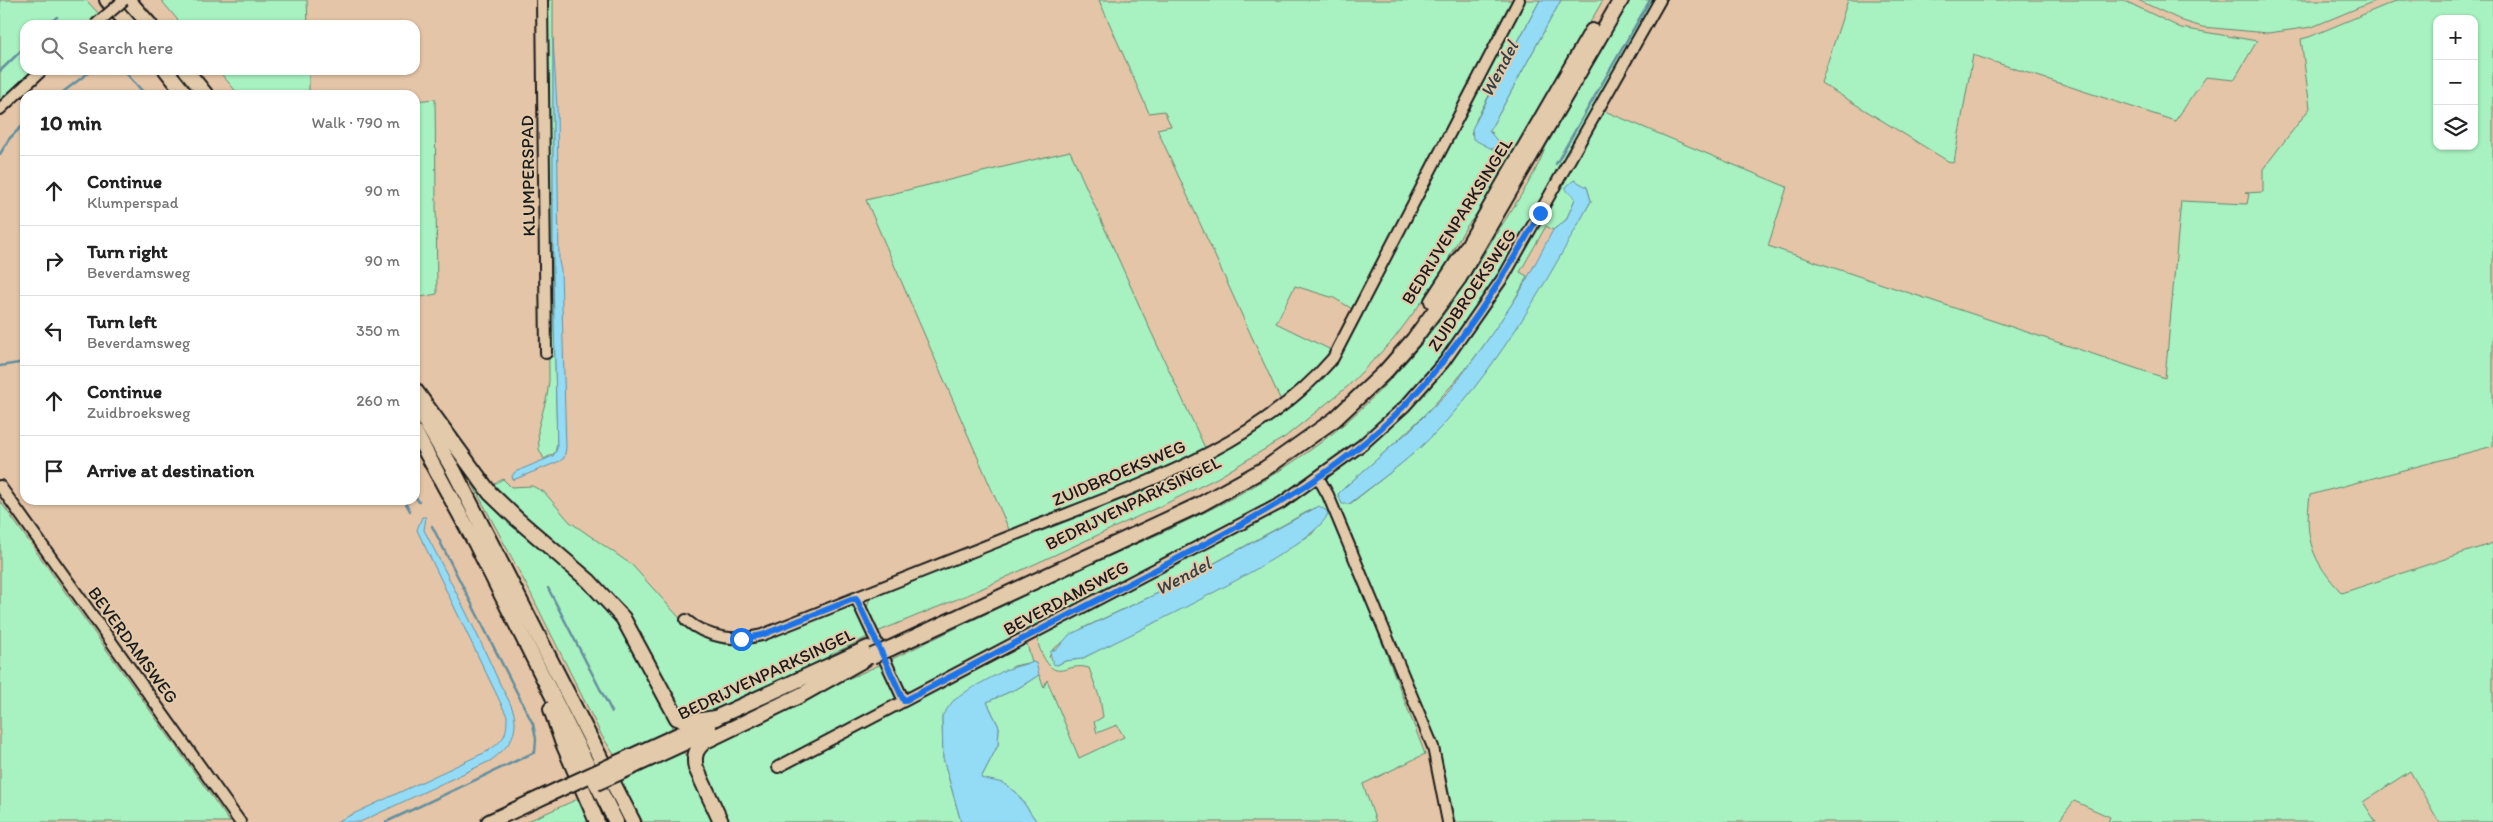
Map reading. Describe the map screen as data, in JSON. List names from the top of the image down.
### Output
{
  "streets": {
    "highway": ["BEDRIJVENPARKSINGEL"],
    "street": ["KLUMPERSPAD", "ZUIDBROEKSWEG", "BEVERDAMSWEG"]
  },
  "crossings": [
    ["ZUIDBROEKSWEG", "BEVERDAMSWEG"]
  ],
  "water": ["Wendel"],
  "page": {
    "map_buttons": ["+", "−"],
    "search": "Search here",
    "heading": ["10 min", "Walk · 790 m"],
    "list": [
      ["Continue", "Klumperspad", "90 m"],
      ["Turn right", "Beverdamsweg", "90 m"],
      ["Turn left", "Beverdamsweg", "350 m"],
      ["Continue", "Zuidbroeksweg", "260 m"],
      "Arrive at destination"
    ]
  }
}
